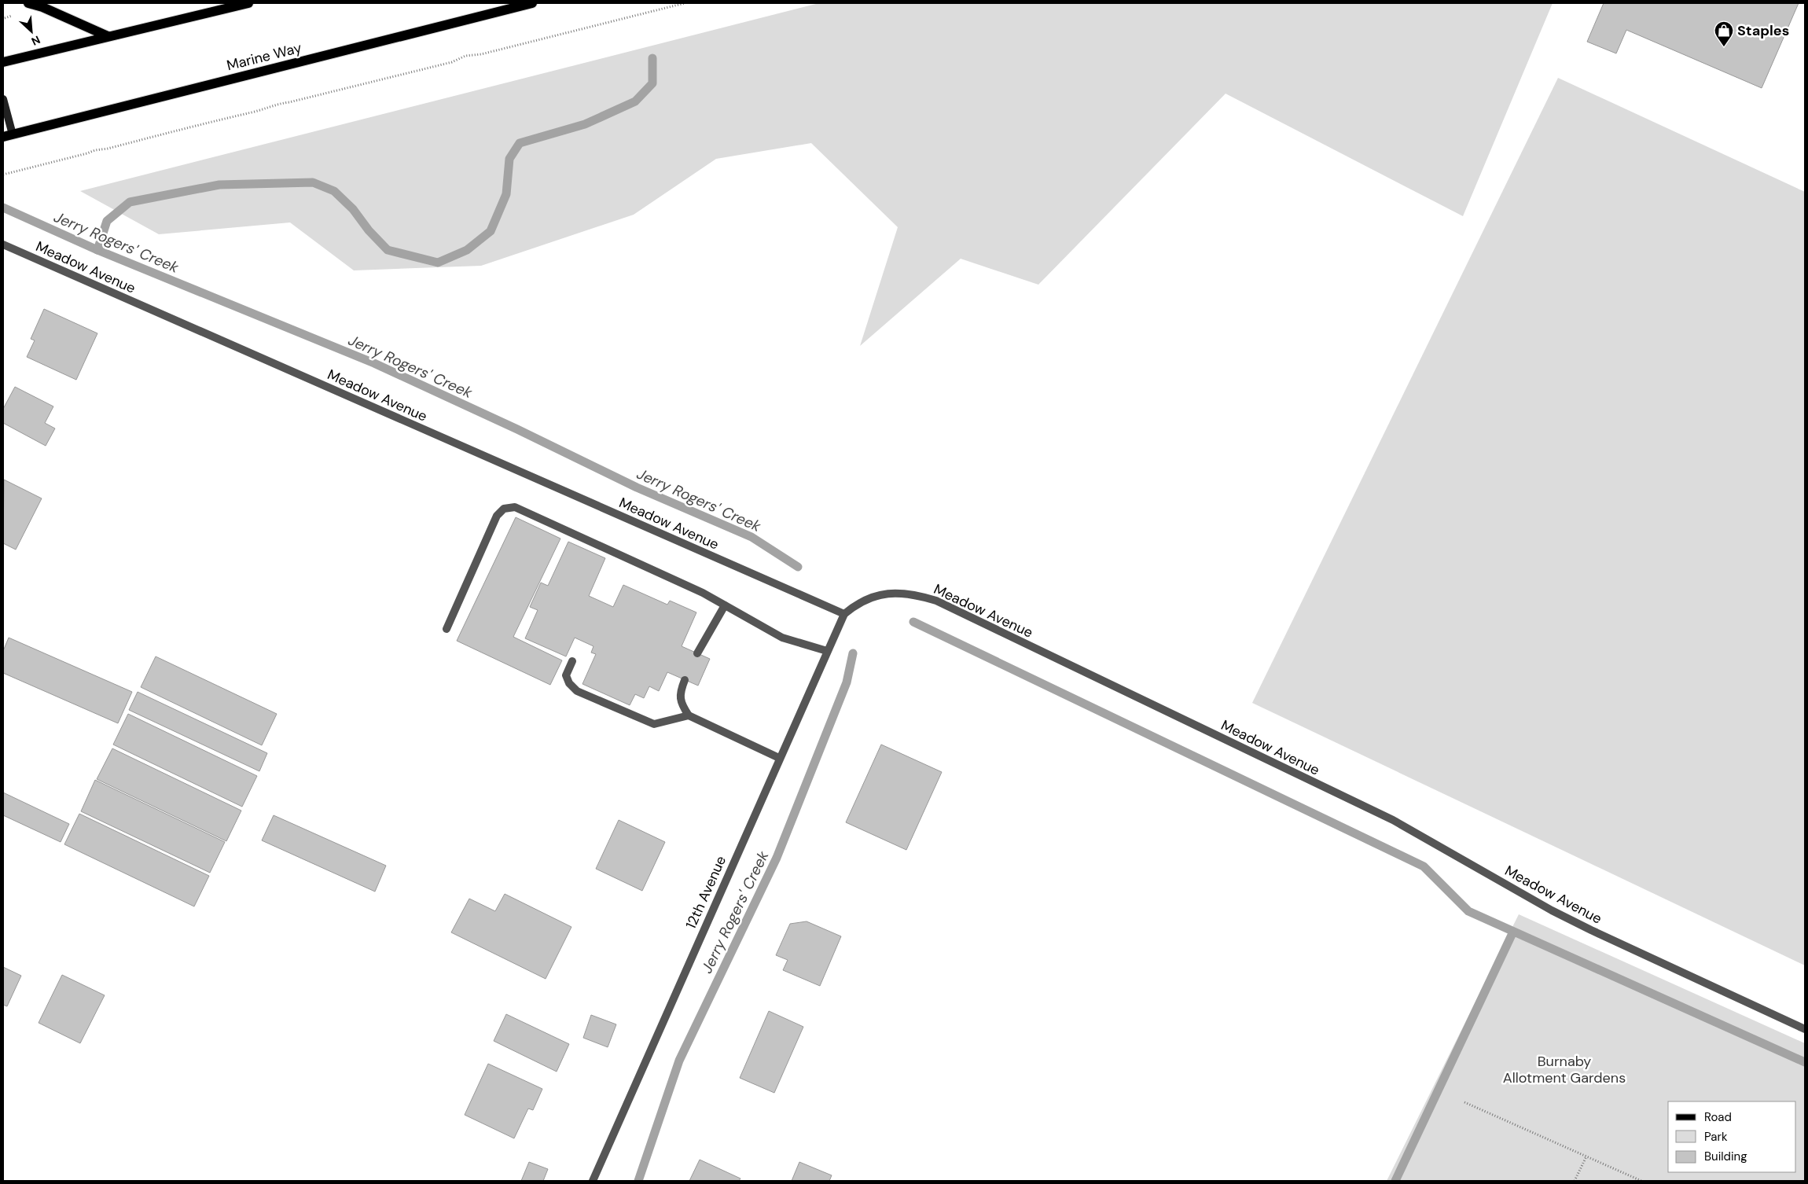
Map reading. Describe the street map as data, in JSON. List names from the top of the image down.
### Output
{
  "streets": {
    "main road": ["Marine Way"],
    "street": ["Meadow Avenue", "12th Avenue"]
  },
  "crossings": [
    ["Meadow Avenue", "12th Avenue"]
  ],
  "water": ["Jerry Rogers' Creek"],
  "parks": ["Burnaby Allotment Gardens"],
  "places": {
    "shop": ["Staples"]
  },
  "legend": ["Road", "Park", "Building"],
  "north": "bottom right"
}
